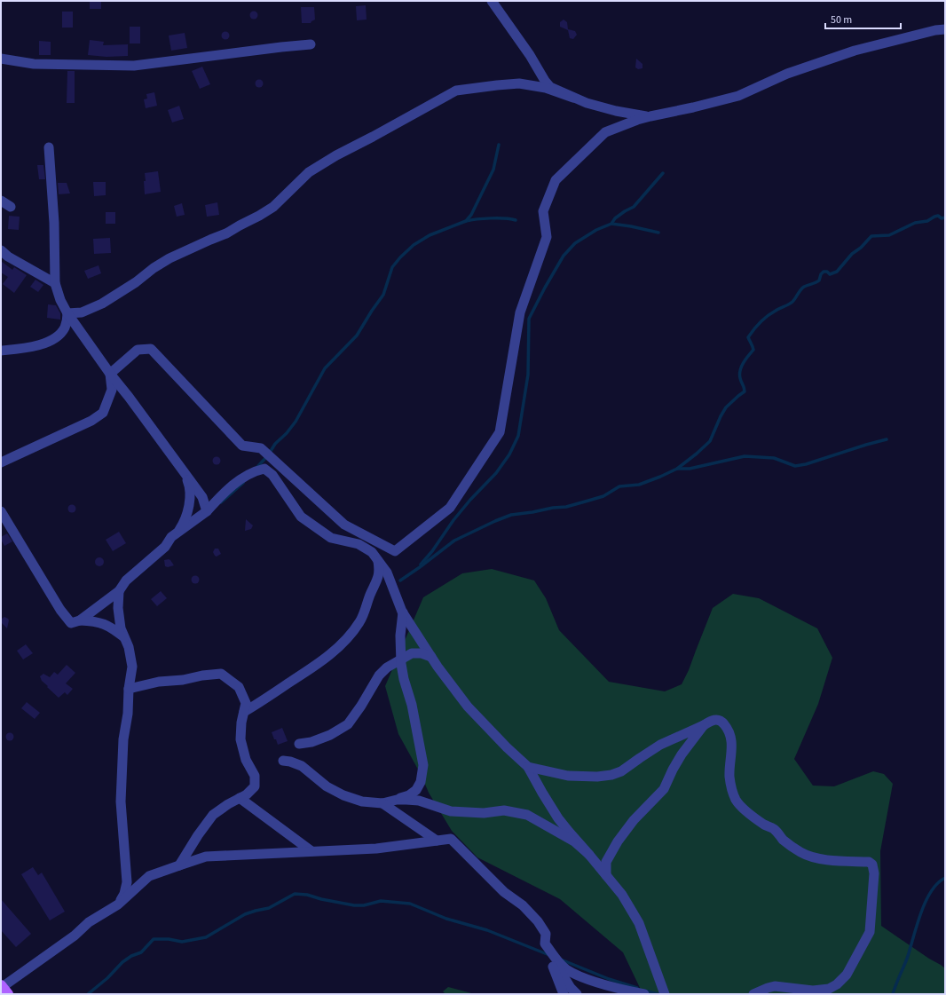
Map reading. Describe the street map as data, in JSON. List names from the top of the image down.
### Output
{
  "scale_bar": "50 m"
}
